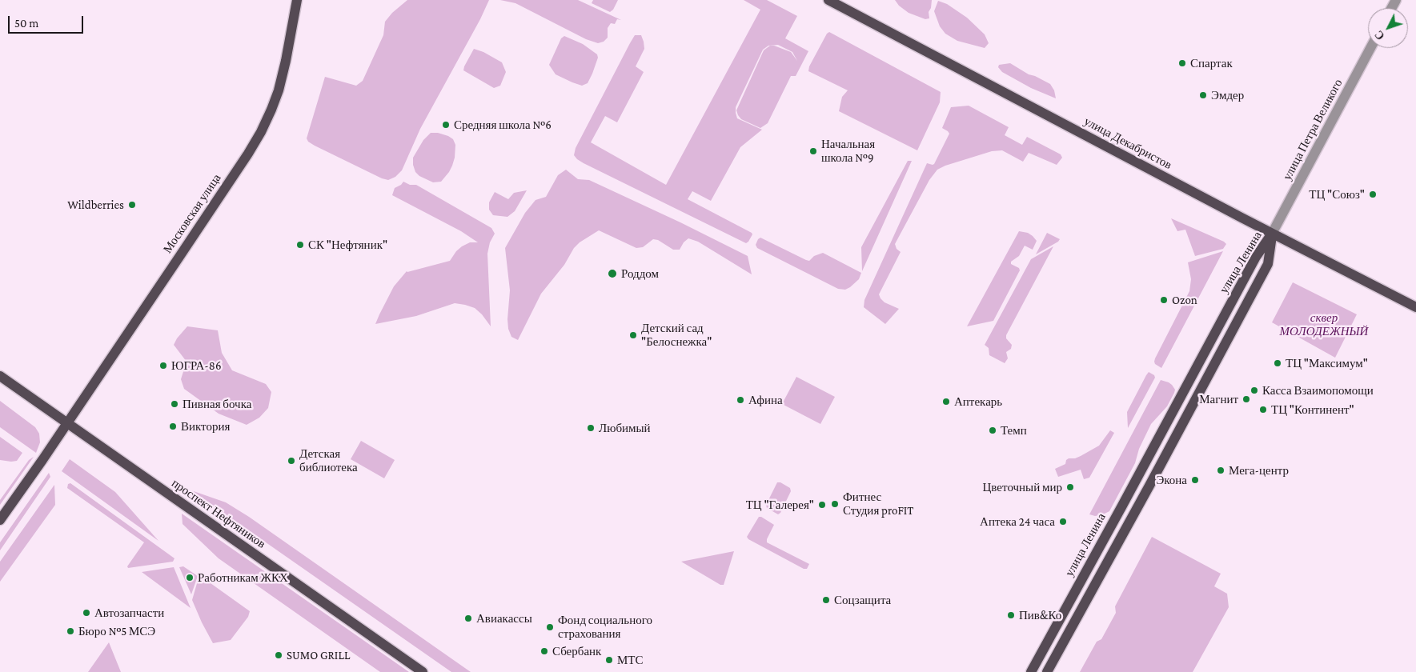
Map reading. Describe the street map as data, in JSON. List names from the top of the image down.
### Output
{
  "streets": {
    "main road": [
      "улица Декабристов",
      "Московская улица",
      "улица Ленина",
      "проспект Нефтяников"
    ],
    "street": ["улица Петра Великого"]
  },
  "crossings": [
    ["улица Петра Великого", "улица Декабристов"],
    ["улица Петра Великого", "улица Ленина"],
    ["улица Декабристов", "улица Ленина"],
    ["Московская улица", "проспект Нефтяников"]
  ],
  "parks": ["сквер МОЛОДЕЖНЫЙ"],
  "places": [
    "Спартак",
    "Эмдер",
    "Средняя школа №6",
    "Начальная школа №9",
    "ТЦ \"Союз\"",
    "Wildberries",
    "СК \"Нефтяник\"",
    "Роддом",
    "Ozon",
    "Детский сад \"Белоснежка\"",
    "ТЦ \"Максимум\"",
    "ЮГРА-86",
    "Касса Взаимопомощи",
    "Магнит",
    "Афина",
    "Аптекарь",
    "Пивная бочка",
    "ТЦ \"Континент\"",
    "Виктория",
    "Любимый",
    "Темп",
    "Детская библиотека",
    "Мега-центр",
    "Экона",
    "Цветочный мир",
    "Фитнес Студия proFIT",
    "ТЦ \"Галерея\"",
    "Аптека 24 часа",
    "Работникам ЖКХ",
    "Соцзащита",
    "Автозапчасти",
    "Пив&Ко",
    "Авиакассы",
    "Фонд социального страхования",
    "Бюро №5 МСЭ",
    "Сбербанк",
    "SUMO GRILL",
    "МТС"
  ],
  "scale_bar": "50 m",
  "north": "bottom left"
}
